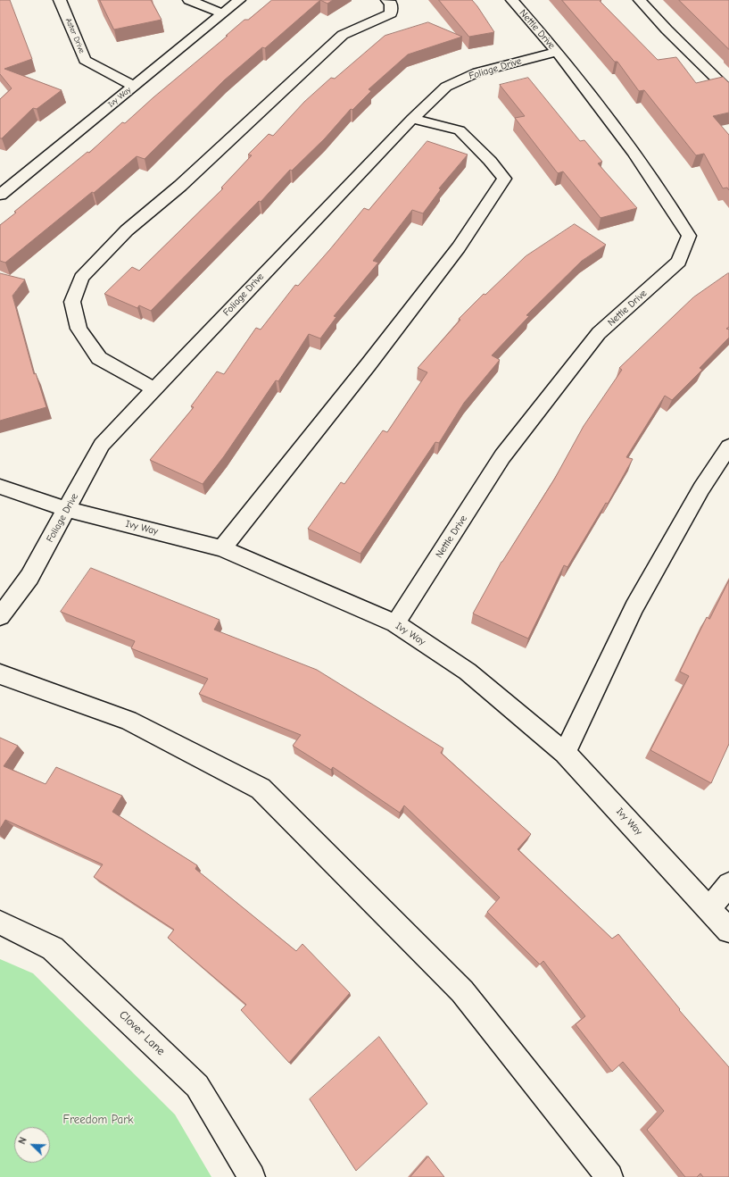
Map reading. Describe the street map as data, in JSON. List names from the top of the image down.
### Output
{
  "streets": {
    "street": [
      "Nettle Drive",
      "Aster Drive",
      "Foliage Drive",
      "Ivy Way",
      "Clover Lane"
    ]
  },
  "crossings": [
    ["Nettle Drive", "Foliage Drive"],
    ["Nettle Drive", "Ivy Way"],
    ["Aster Drive", "Ivy Way"],
    ["Foliage Drive", "Ivy Way"]
  ],
  "parks": ["Freedom Park"],
  "north": "top left"
}
